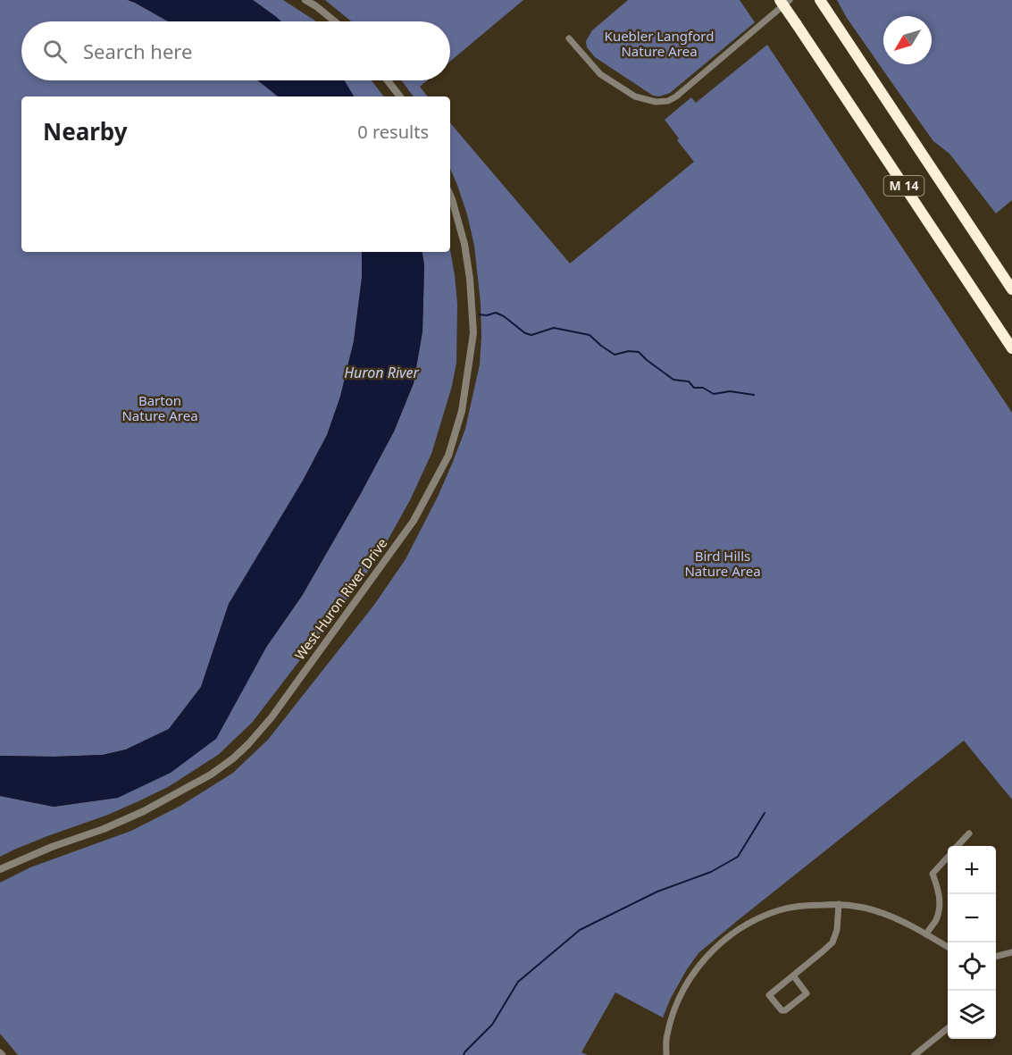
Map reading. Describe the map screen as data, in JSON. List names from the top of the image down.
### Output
{
  "streets": {
    "highway": ["M 14"],
    "street": ["West Huron River Drive"]
  },
  "water": ["Huron River"],
  "parks": ["Kuebler Langford Nature Area", "Barton Nature Area", "Bird Hills Nature Area"],
  "north": "bottom left",
  "page": {
    "search": "Search here",
    "heading": ["Nearby", "0 results"],
    "map_buttons": ["+", "−"]
  }
}
